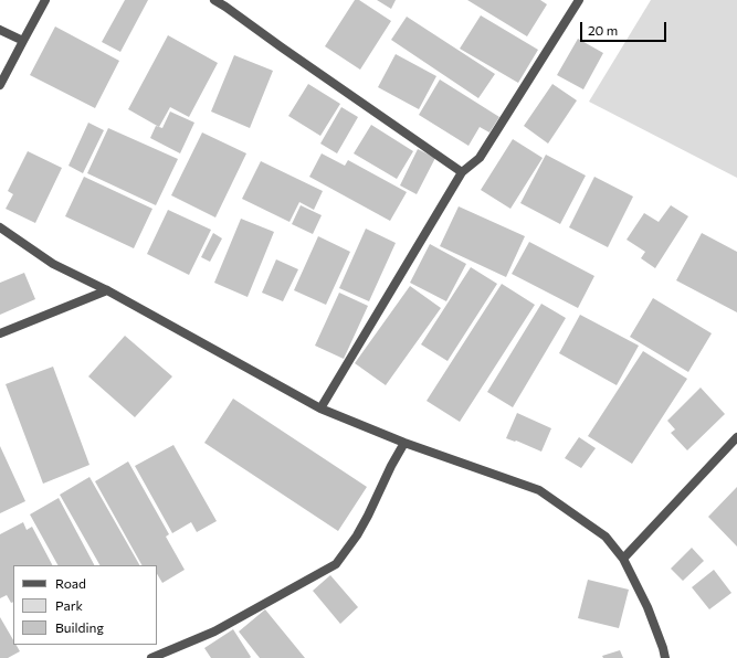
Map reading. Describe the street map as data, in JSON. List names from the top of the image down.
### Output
{
  "legend": ["Road", "Park", "Building"],
  "scale_bar": "20 m"
}
